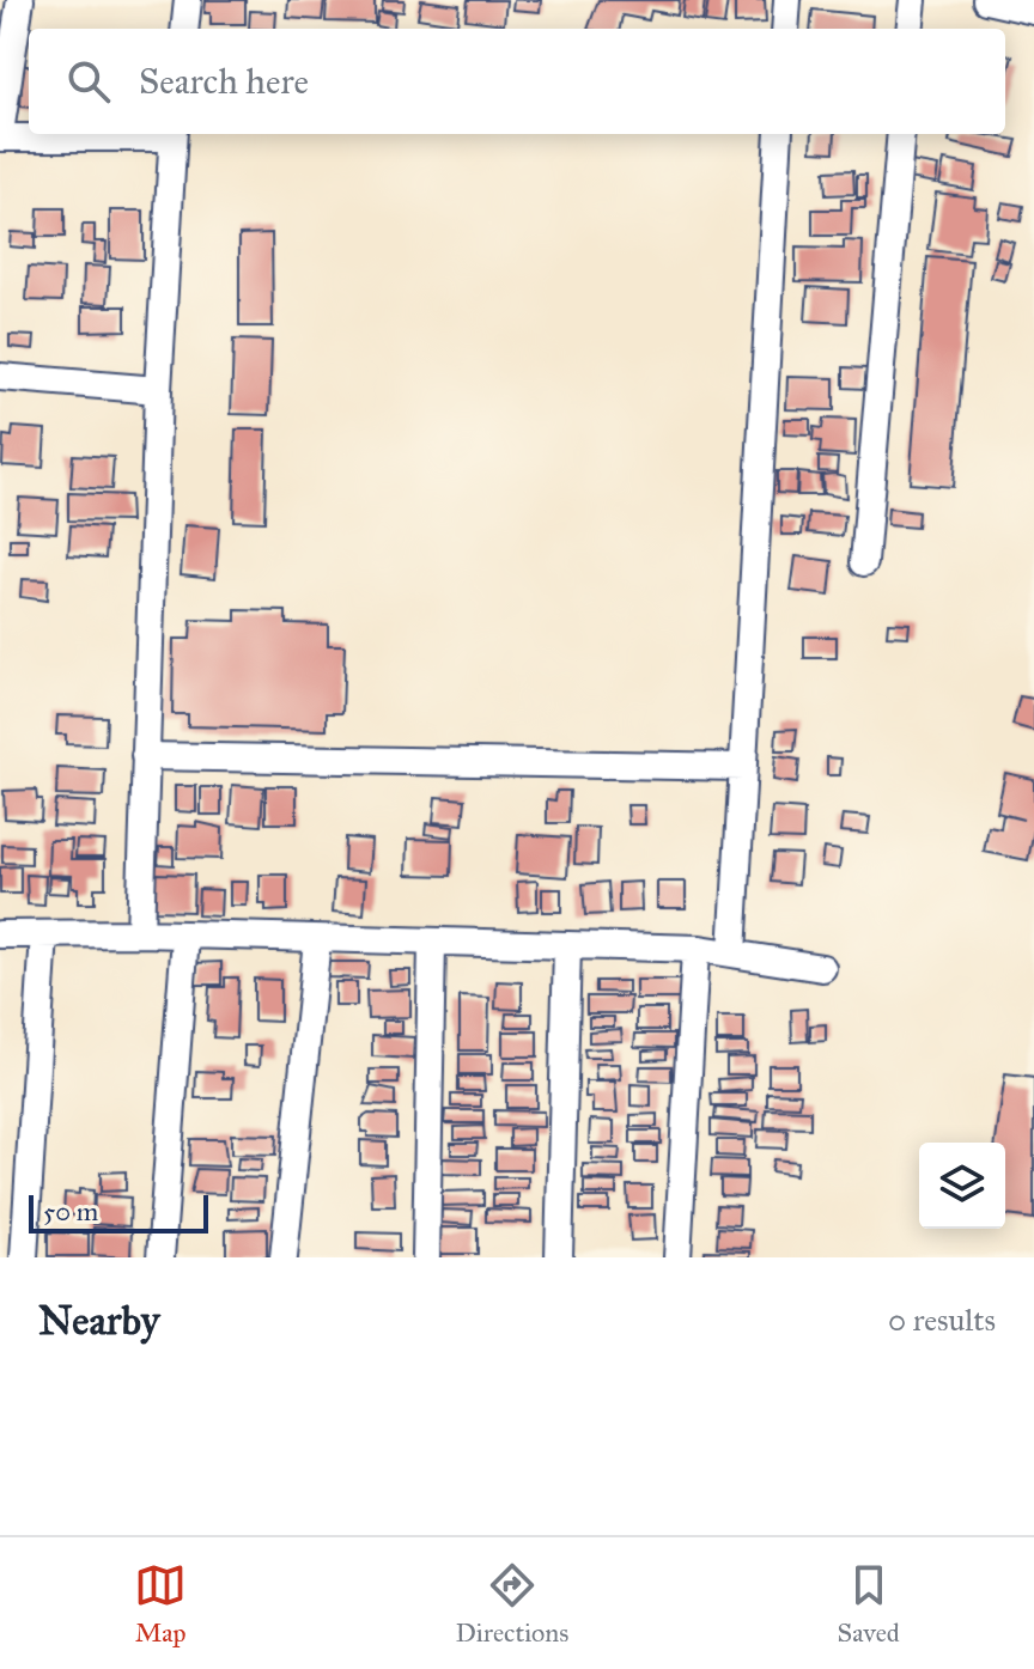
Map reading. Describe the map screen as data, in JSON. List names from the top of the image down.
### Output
{
  "scale_bar": "50 m",
  "page": {
    "search": "Search here",
    "scale": "50 m",
    "heading": ["Nearby", "0 results"],
    "nav": ["Map", "Directions", "Saved"]
  }
}
